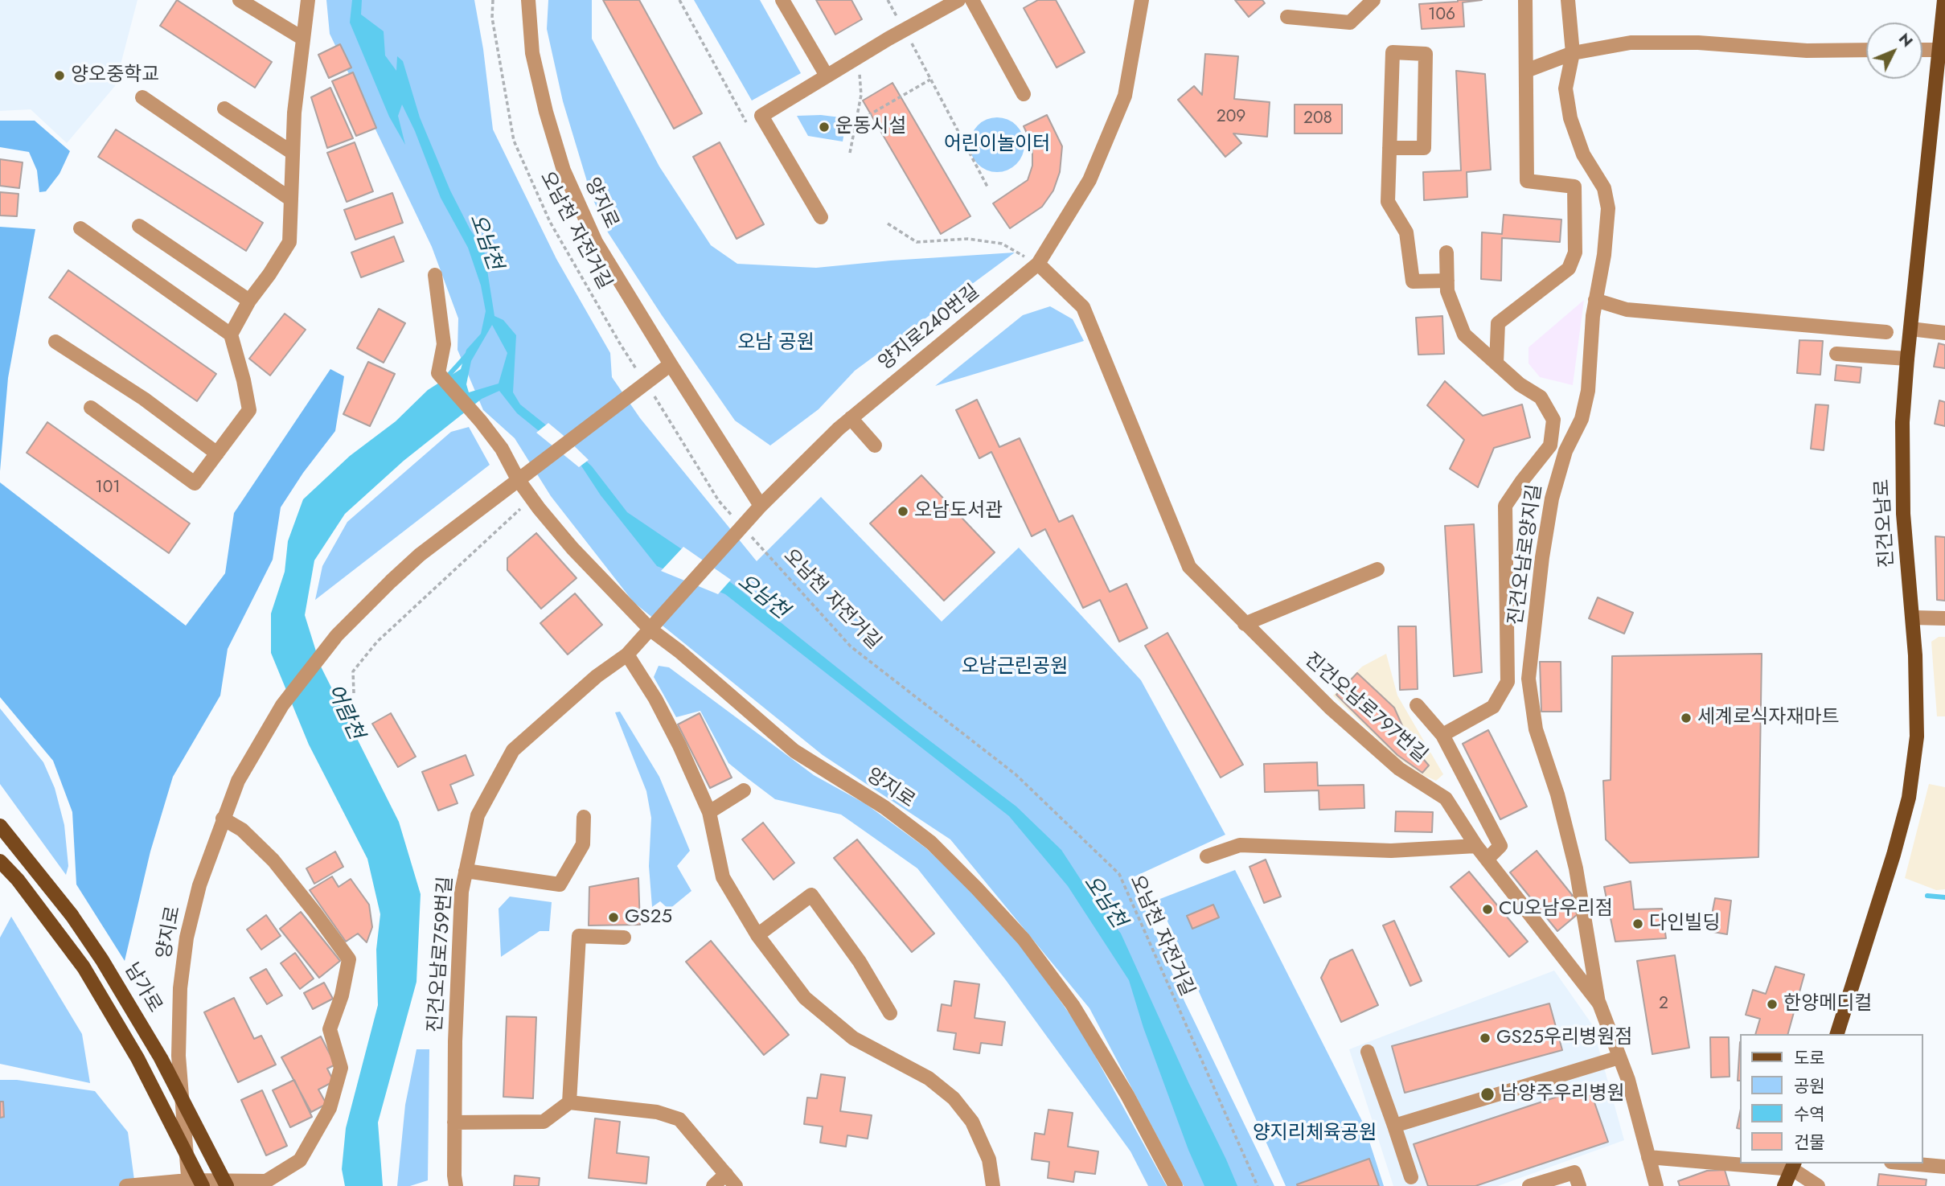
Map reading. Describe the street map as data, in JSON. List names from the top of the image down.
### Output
{
  "streets": {
    "main road": ["진건오남로", "남가로"],
    "street": [
      "양지로",
      "양지로240번길",
      "진건오남로양지길",
      "진건오남로797번길",
      "진건오남로759번길"
    ],
    "path": ["오남천 자전거길"]
  },
  "crossings": [
    ["양지로", "진건오남로759번길"],
    ["오남천 자전거길", "진건오남로759번길"],
    ["양지로240번길", "진건오남로797번길"],
    ["진건오남로양지길", "진건오남로797번길"]
  ],
  "water": ["오남천", "어람천"],
  "parks": [
    "어린이놀이터",
    "오남 공원",
    "오남근린공원",
    "양지리체육공원"
  ],
  "places": [
    "양오중학교",
    "운동시설",
    "오남도서관",
    "세계로식자재마트",
    "CU오남우리점",
    "GS25",
    "다인빌딩",
    "한양메디컬",
    "GS25우리병원점",
    "남양주우리병원"
  ],
  "house_numbers": [
    "106",
    "209",
    "208",
    "101",
    "2"
  ],
  "legend": [
    "도로",
    "공원",
    "수역",
    "건물"
  ],
  "north": "top right"
}
